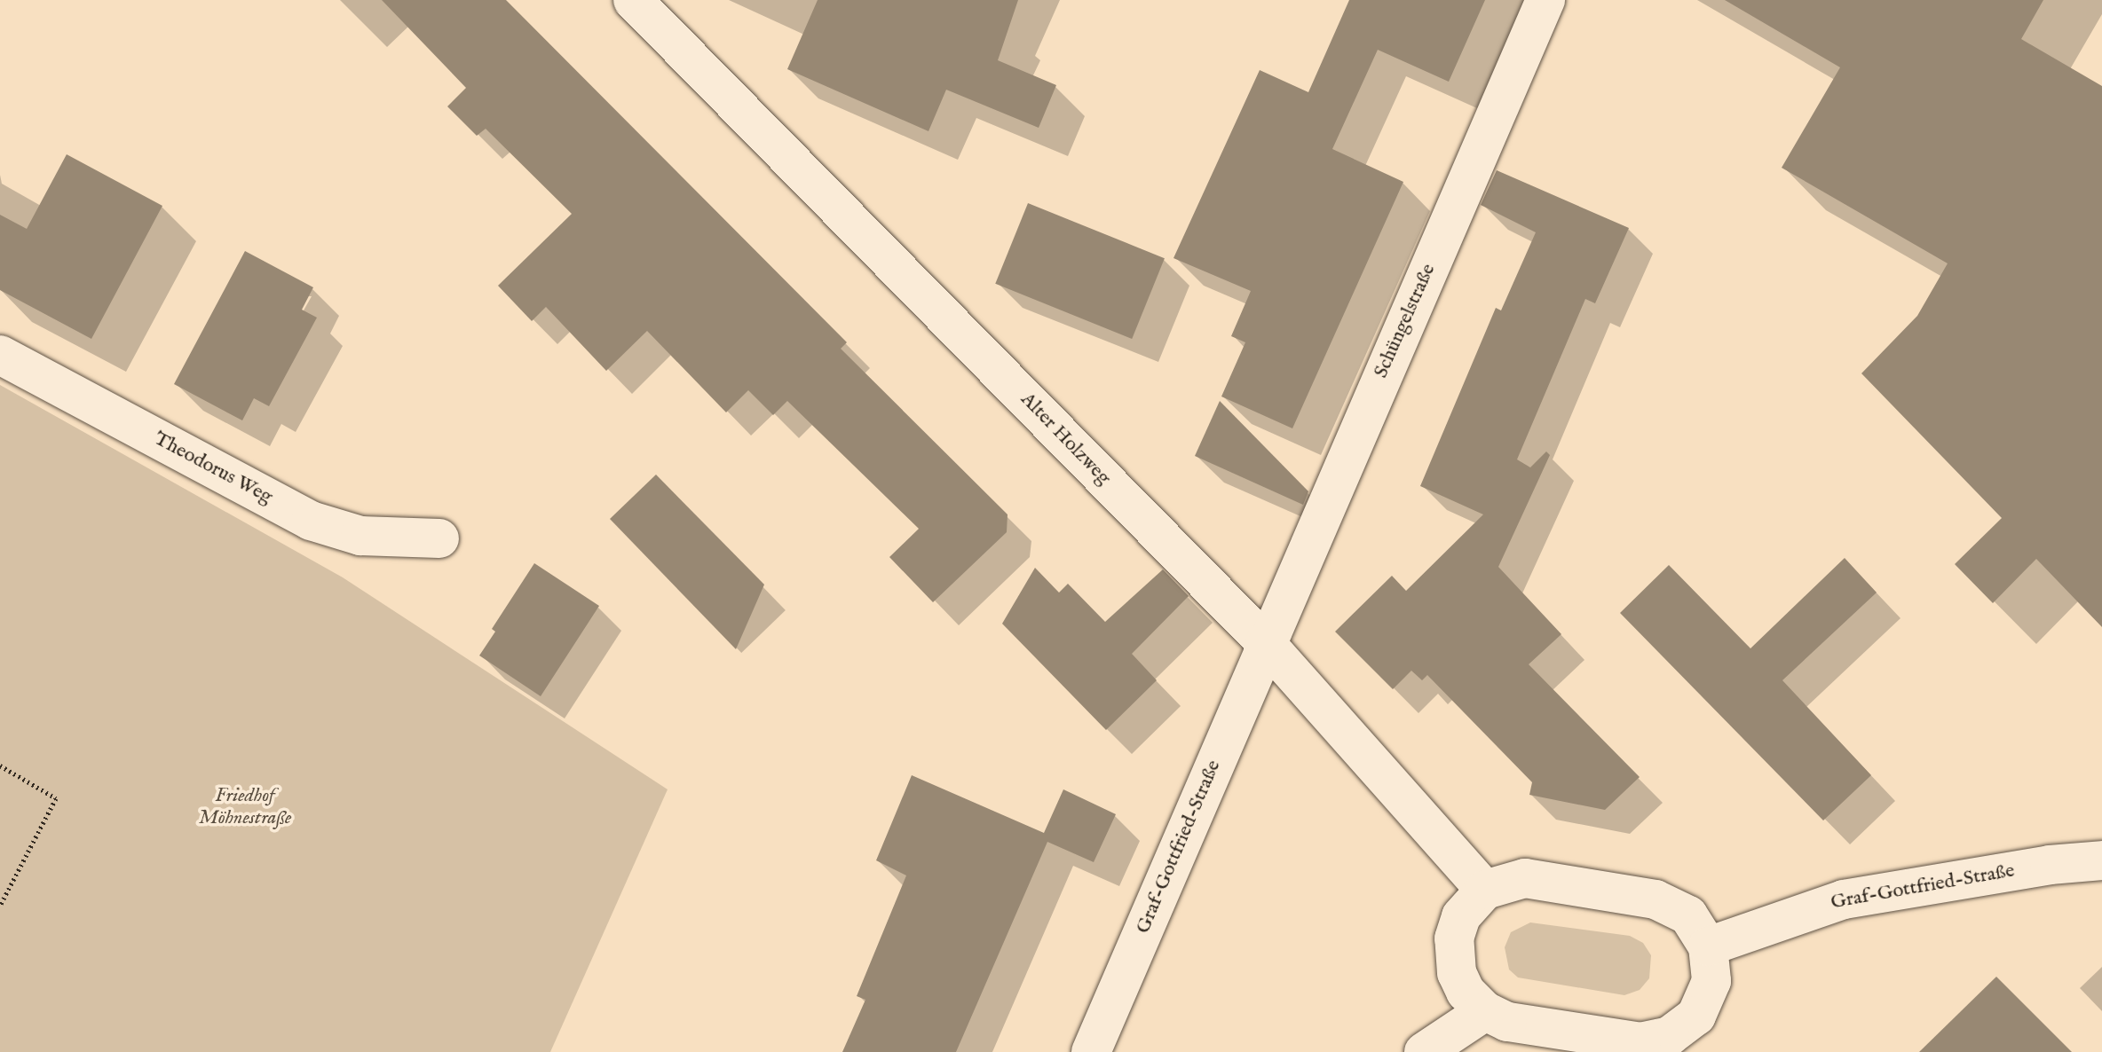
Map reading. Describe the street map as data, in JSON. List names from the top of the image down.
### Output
{
  "streets": {
    "street": [
      "Schüngelstraße",
      "Alter Holzweg",
      "Theodorus Weg",
      "Graf-Gottfried-Straße"
    ]
  },
  "crossings": [
    ["Schüngelstraße", "Alter Holzweg"],
    ["Schüngelstraße", "Graf-Gottfried-Straße"],
    ["Alter Holzweg", "Graf-Gottfried-Straße"]
  ],
  "parks": ["Friedhof Möhnestraße"]
}
